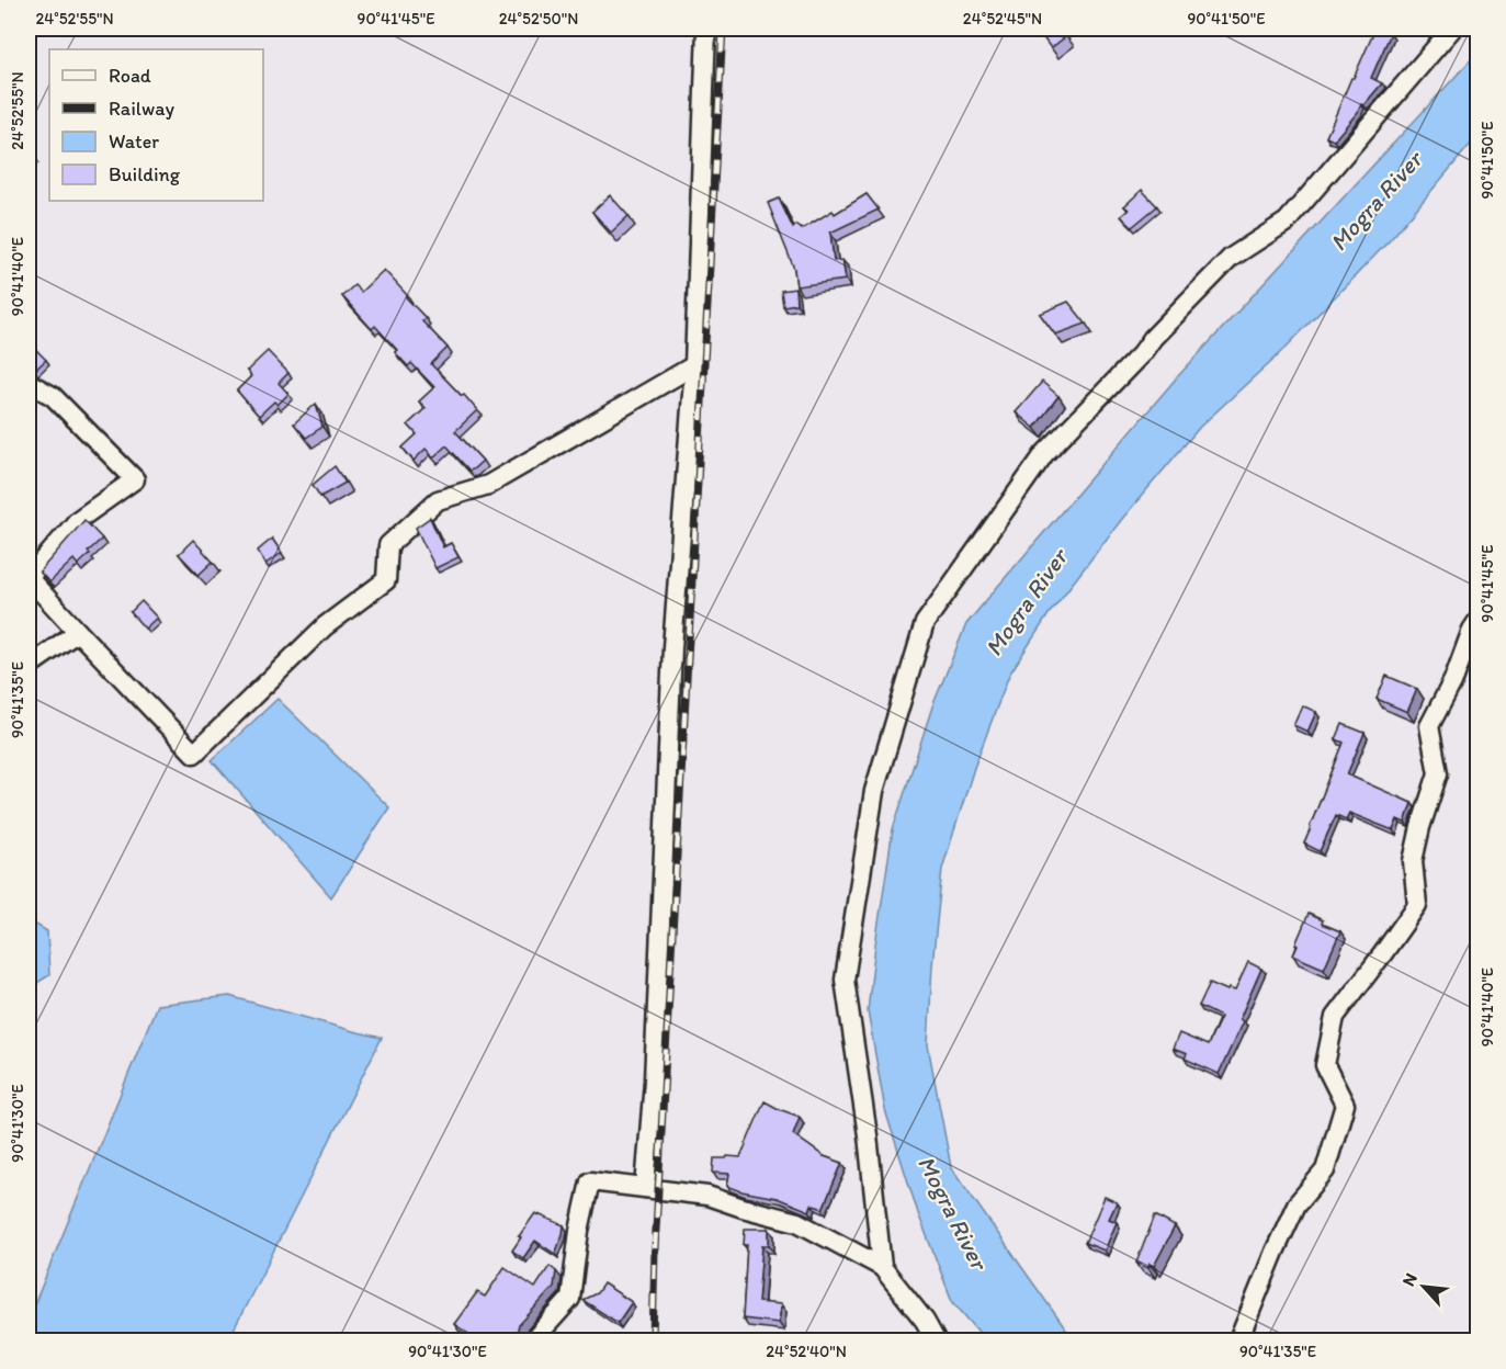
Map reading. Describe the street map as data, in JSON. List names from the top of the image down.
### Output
{
  "water": ["Mogra River"],
  "legend": [
    "Road",
    "Railway",
    "Water",
    "Building"
  ],
  "north": "top left",
  "coordinates": [
    "24°52'55\"N",
    "90°41'45\"E",
    "24°52'50\"N",
    "24°52'45\"N",
    "90°41'50\"E",
    "90°41'40\"E",
    "90°41'35\"E",
    "90°41'30\"E",
    "24°52'40\"N"
  ]
}
